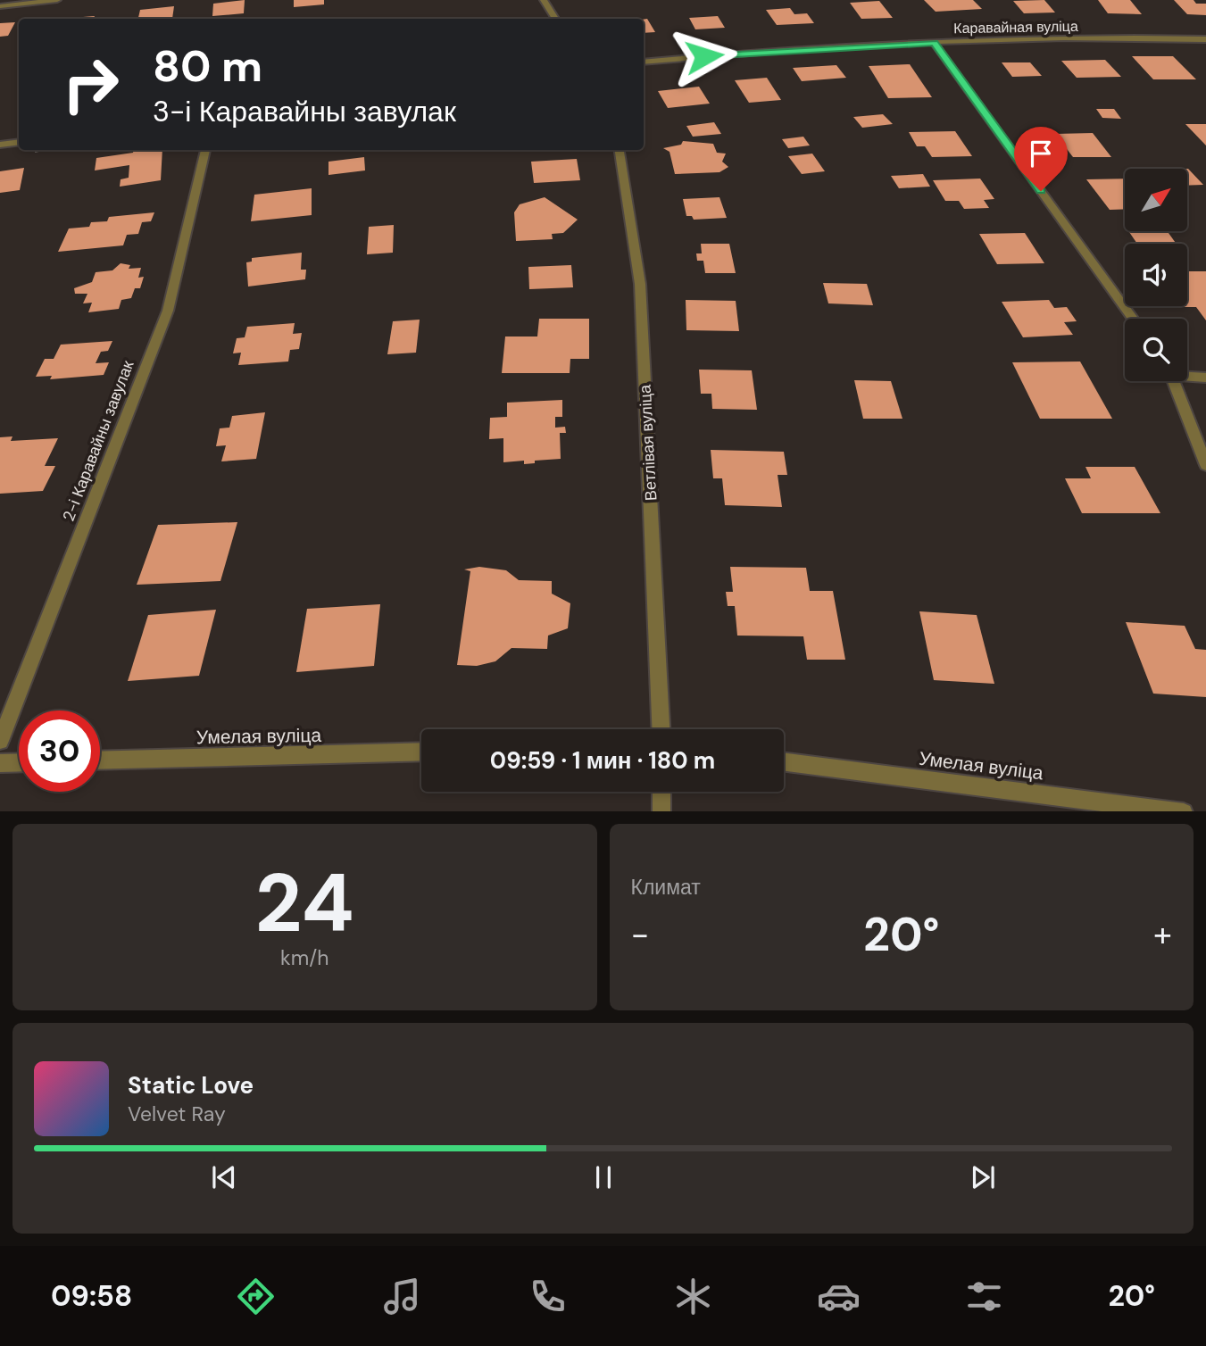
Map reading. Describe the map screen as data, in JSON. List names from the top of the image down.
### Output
{
  "streets": {
    "street": [
      "Каравайная вуліца",
      "2-і Каравайны завулак",
      "Ветлівая вуліца",
      "Умелая вуліца"
    ]
  },
  "north": "top right",
  "page": {
    "turn": ["80 m", "3-і Каравайны завулак"],
    "limit": "30",
    "trip": "09:59 · 1 мин · 180 m",
    "tile": [
      ["24", "km/h"],
      "Климат"
    ],
    "heat": ["−", "20°", "+"],
    "song": ["Static Love", "Velvet Ray"],
    "tabs": ["09:58", "20°"]
  }
}
